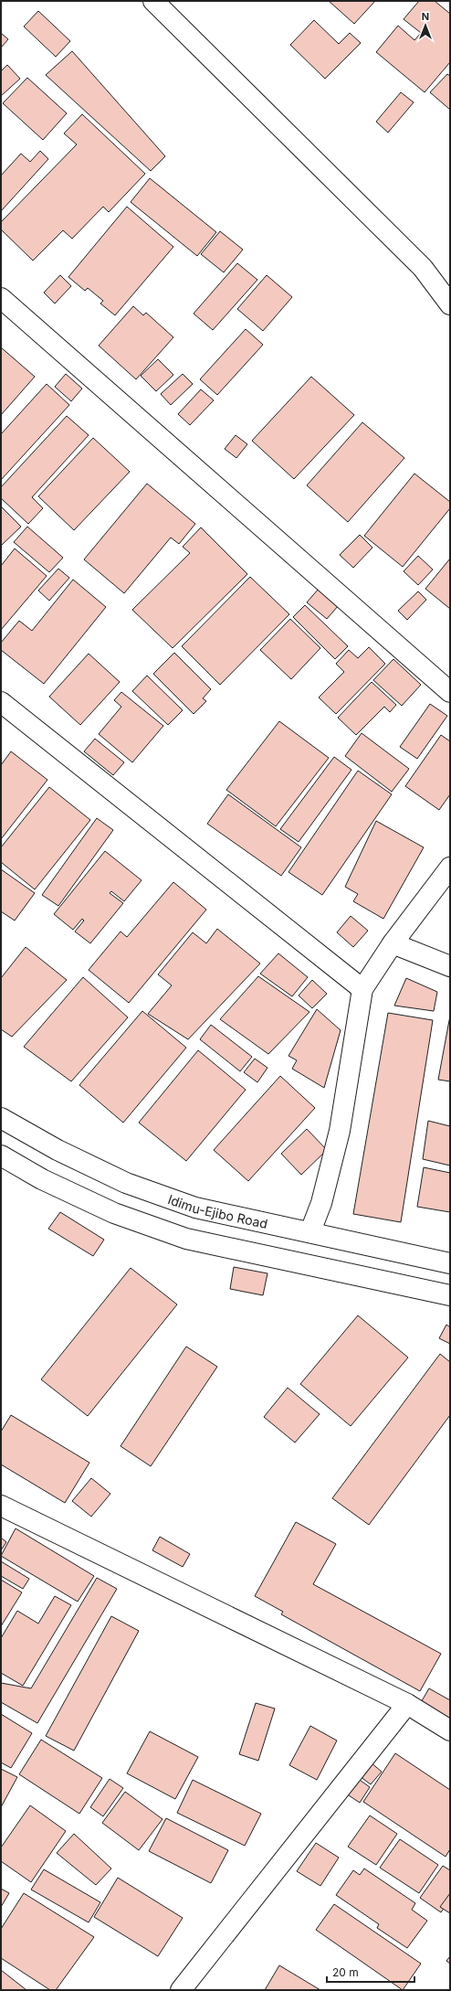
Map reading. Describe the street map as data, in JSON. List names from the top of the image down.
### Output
{
  "streets": {
    "street": ["Idimu-Ejibo Road"]
  },
  "scale_bar": "20 m",
  "north": "top"
}
